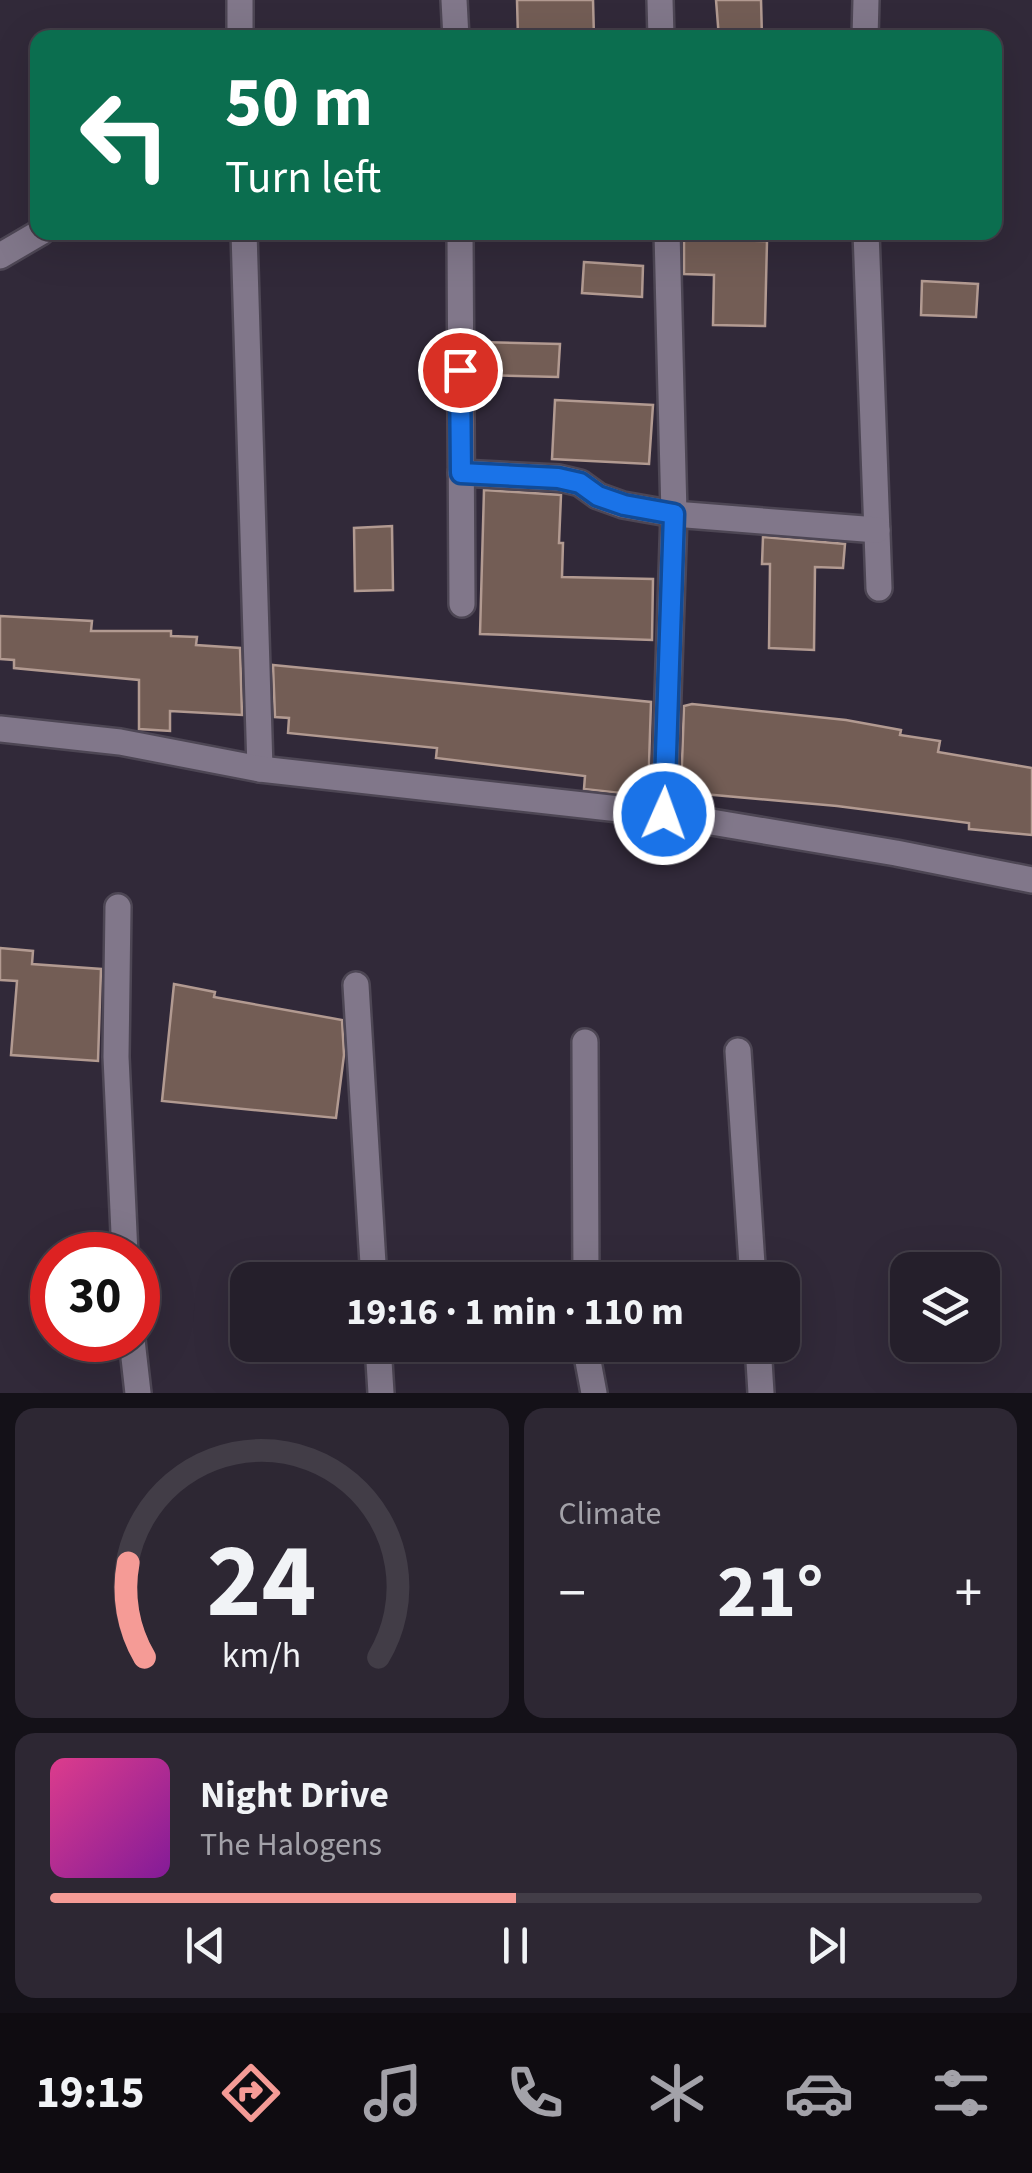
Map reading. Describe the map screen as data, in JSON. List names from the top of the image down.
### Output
{
  "page": {
    "turn": ["50 m", "Turn left"],
    "limit": "30",
    "trip": "19:16 · 1 min · 110 m",
    "tile": "Climate",
    "heat": ["−", "21°", "+"],
    "song": ["Night Drive", "The Halogens"],
    "tabs": "19:15",
    "gauge": ["24", "km/h"]
  }
}
